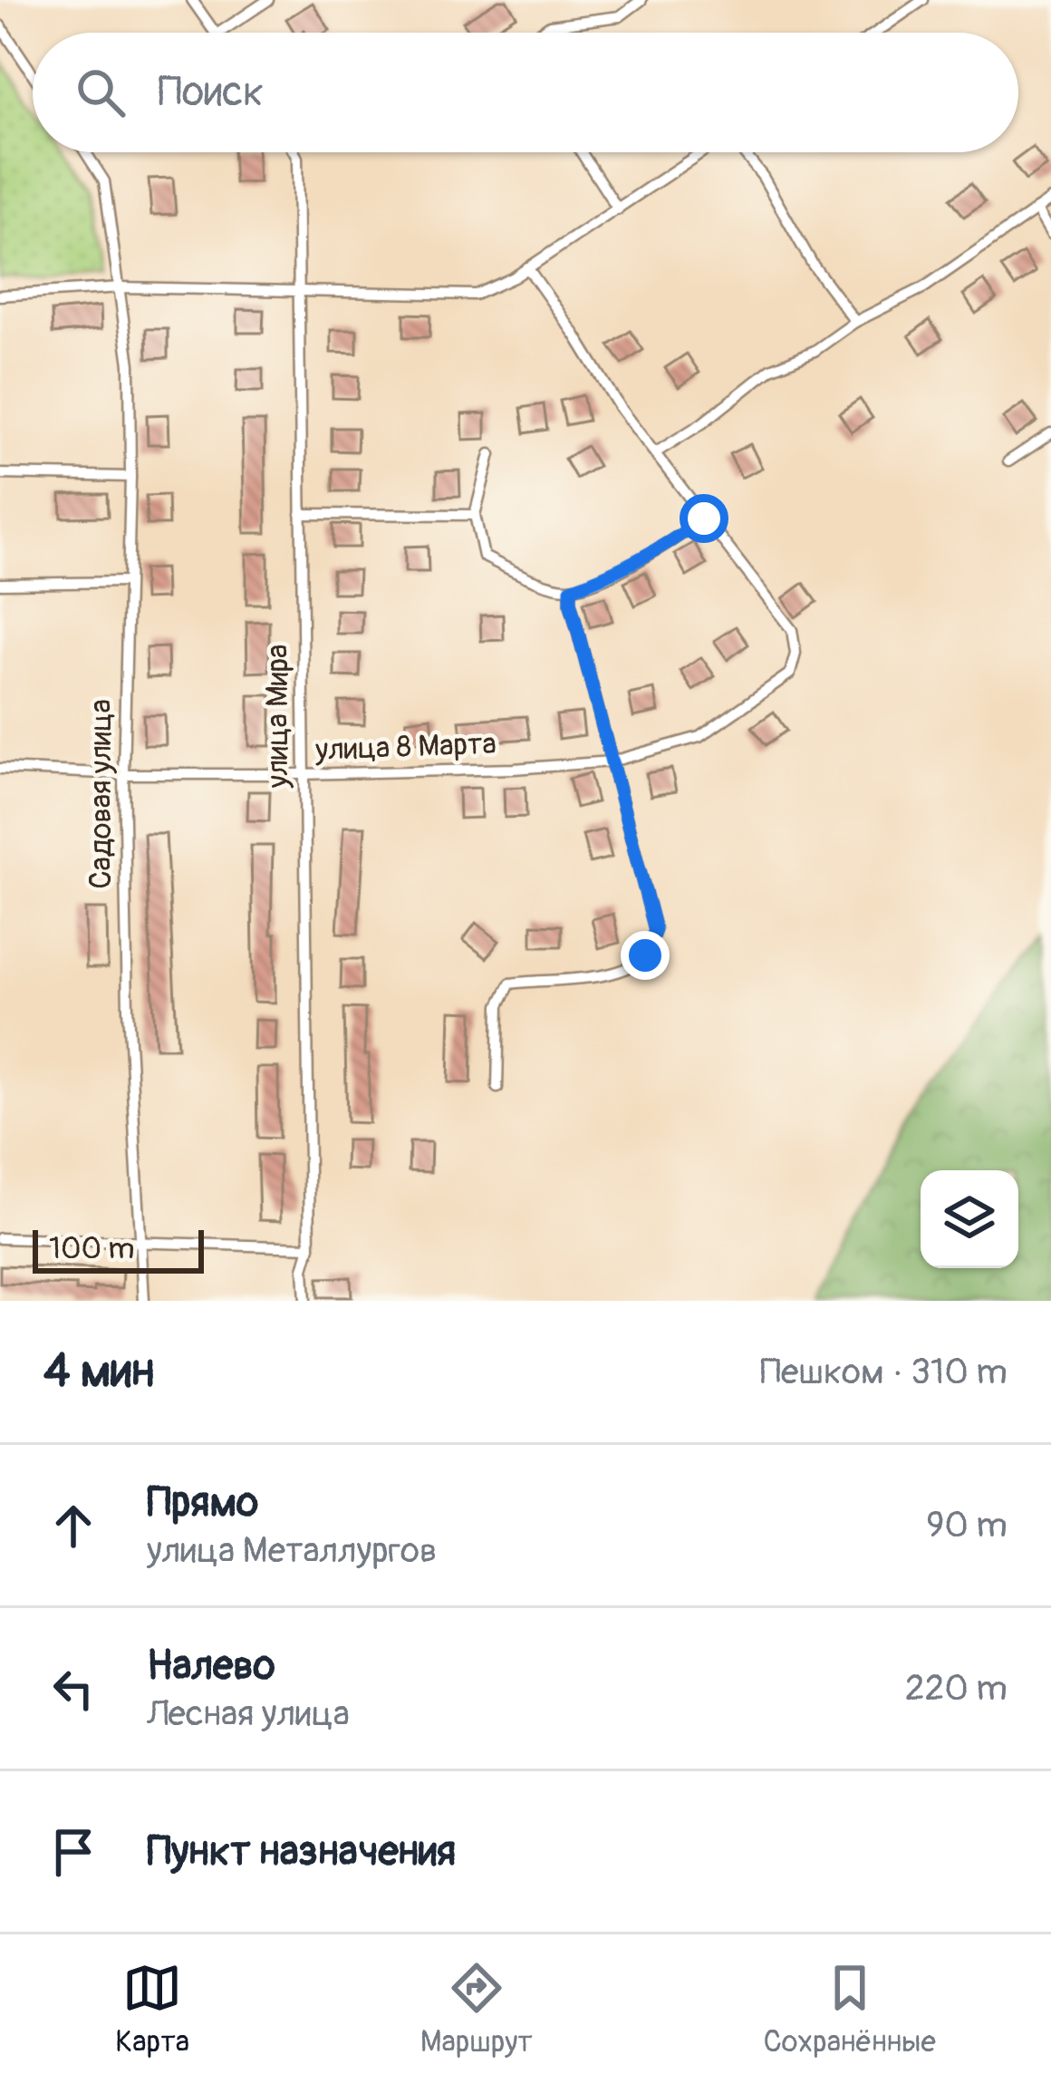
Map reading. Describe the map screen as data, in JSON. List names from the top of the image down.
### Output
{
  "streets": {
    "street": ["улица Мира", "улица 8 Марта", "Садовая улица"]
  },
  "crossings": [
    ["улица Мира", "улица 8 Марта"],
    ["улица 8 Марта", "Садовая улица"]
  ],
  "scale_bar": "100 m",
  "page": {
    "search": "Поиск",
    "scale": "100 m",
    "heading": ["4 мин", "Пешком · 310 m"],
    "list": [
      ["Прямо", "улица Металлургов", "90 m"],
      ["Налево", "Лесная улица", "220 m"],
      "Пункт назначения"
    ],
    "nav": ["Карта", "Маршрут", "Сохранённые"]
  }
}
